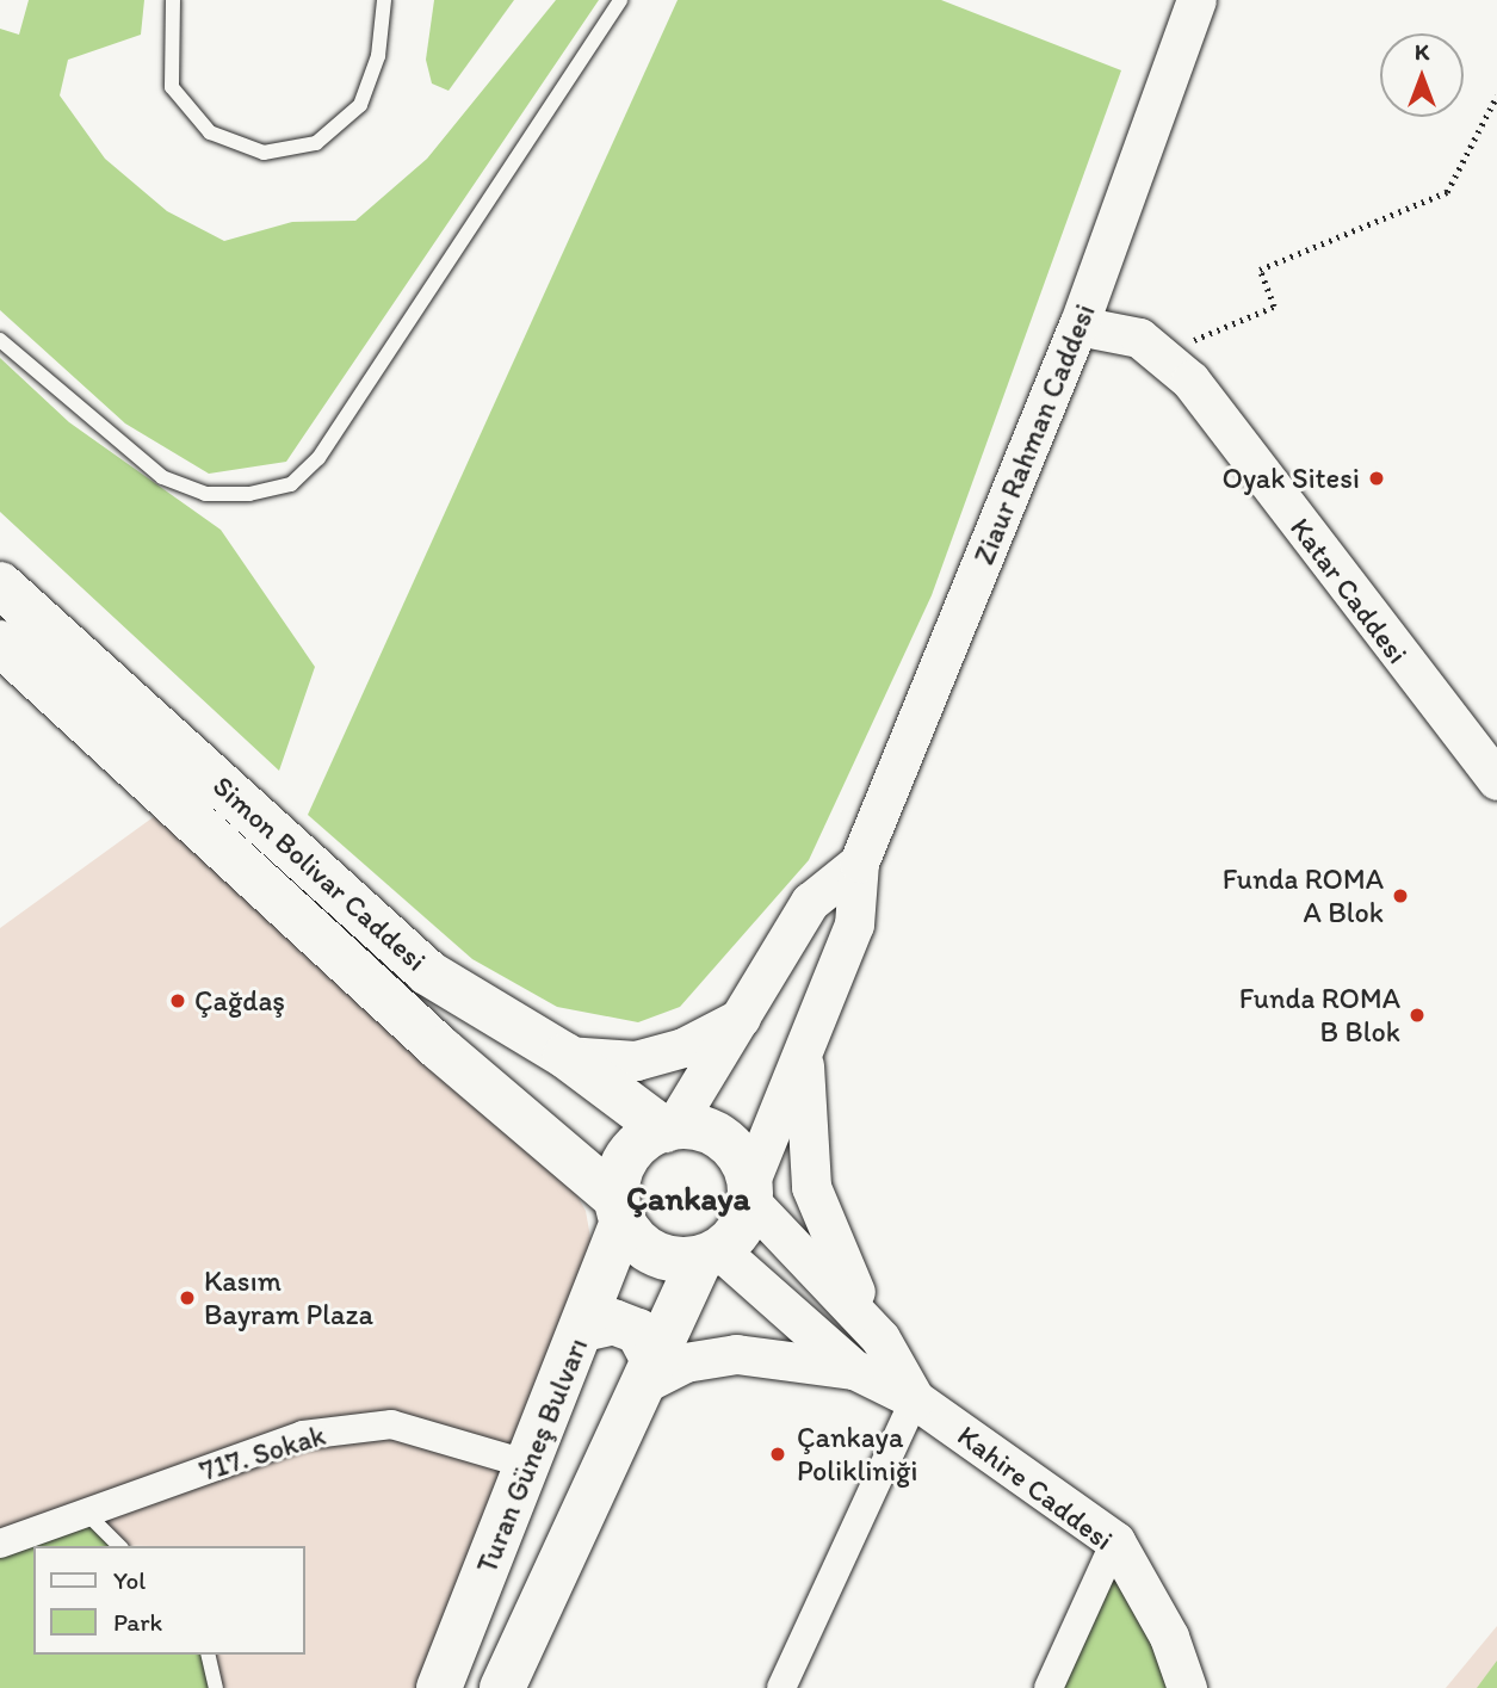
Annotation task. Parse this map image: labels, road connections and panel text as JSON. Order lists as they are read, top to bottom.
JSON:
{
  "streets": {
    "main road": [
      "Ziaur Rahman Caddesi",
      "Katar Caddesi",
      "Simon Bolivar Caddesi",
      "Turan Güneş Bulvarı",
      "Kahire Caddesi"
    ],
    "street": ["717. Sokak"]
  },
  "crossings": [
    ["Ziaur Rahman Caddesi", "Katar Caddesi"],
    ["Ziaur Rahman Caddesi", "Simon Bolivar Caddesi"],
    ["Ziaur Rahman Caddesi", "Turan Güneş Bulvarı"],
    ["Ziaur Rahman Caddesi", "Kahire Caddesi"],
    ["Simon Bolivar Caddesi", "Turan Güneş Bulvarı"],
    ["Simon Bolivar Caddesi", "Kahire Caddesi"],
    ["717. Sokak", "Turan Güneş Bulvarı"],
    ["Turan Güneş Bulvarı", "Kahire Caddesi"]
  ],
  "districts": ["Çankaya"],
  "places": [
    "Oyak Sitesi",
    "Funda ROMA A Blok",
    "Çağdaş",
    "Funda ROMA B Blok",
    "Kasım Bayram Plaza",
    "Çankaya Polikliniği"
  ],
  "legend": ["Yol", "Park"],
  "north": "top"
}
